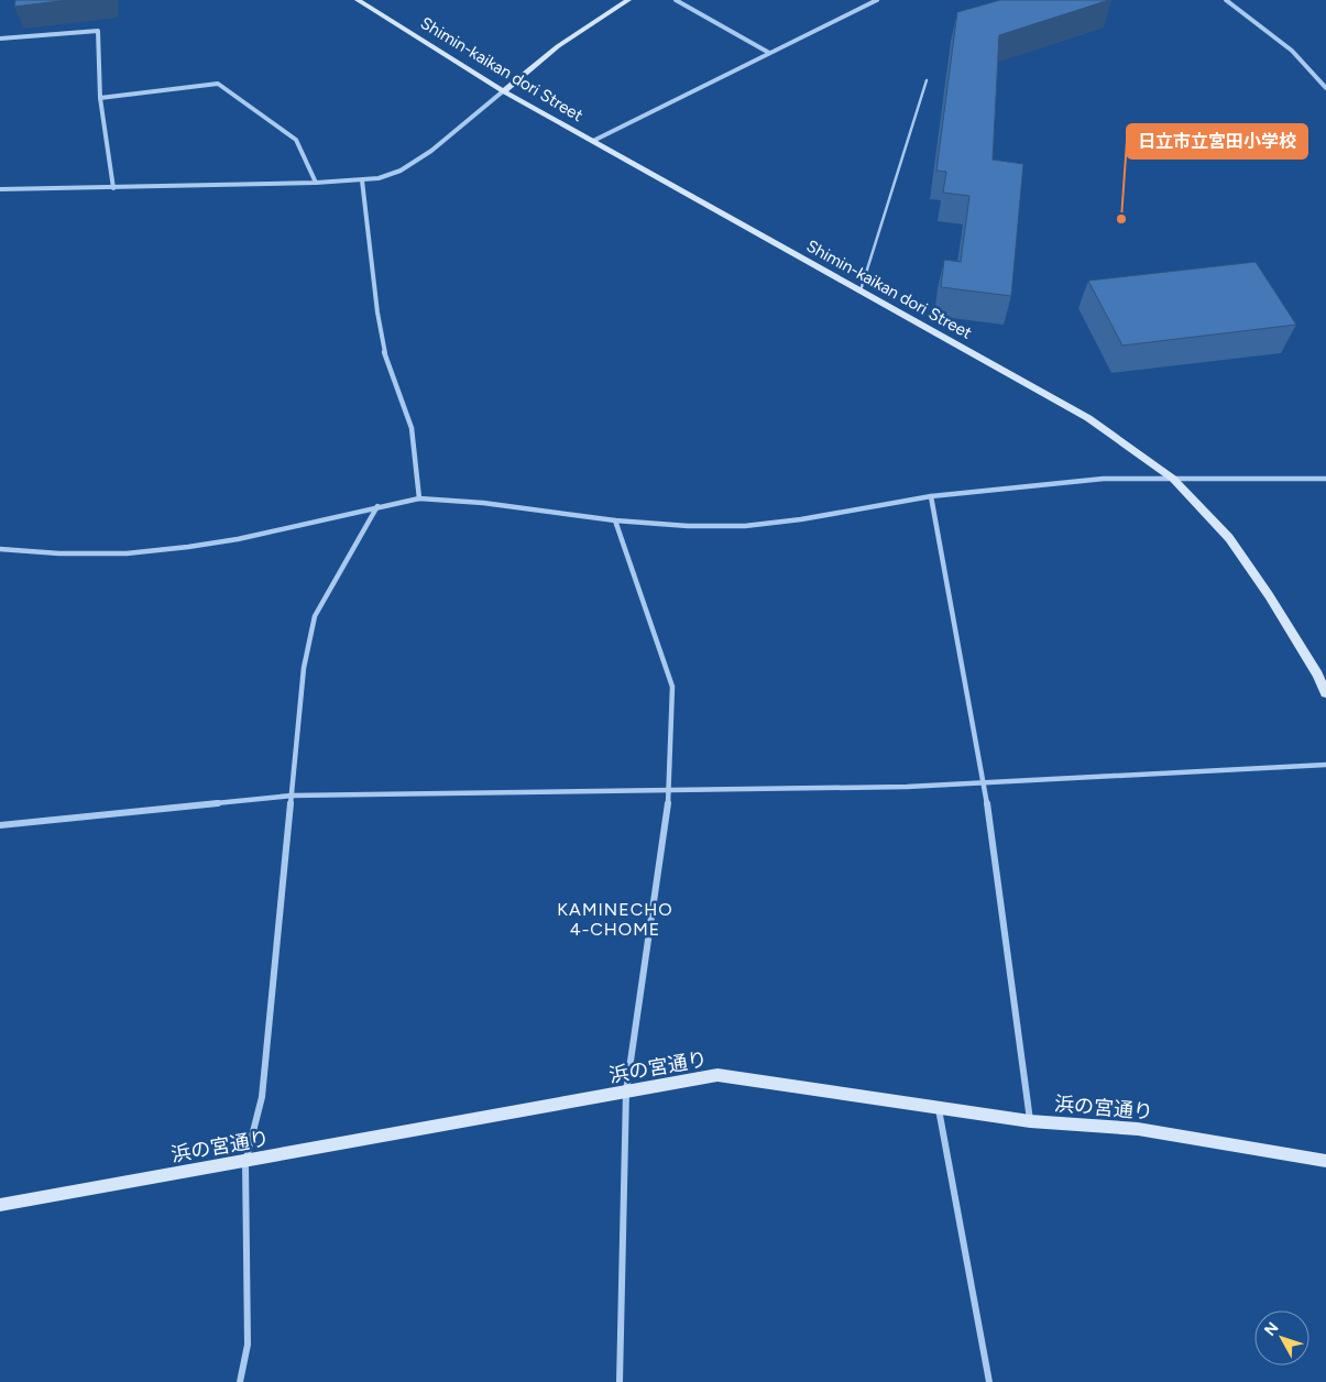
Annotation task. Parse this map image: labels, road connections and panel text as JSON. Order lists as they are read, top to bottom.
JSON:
{
  "streets": {
    "street": ["Shimin-kaikan dori Street", "浜の宮通り"]
  },
  "districts": ["KAMINECHO 4-CHOME"],
  "places": ["日立市立宮田小学校"],
  "north": "top left"
}
